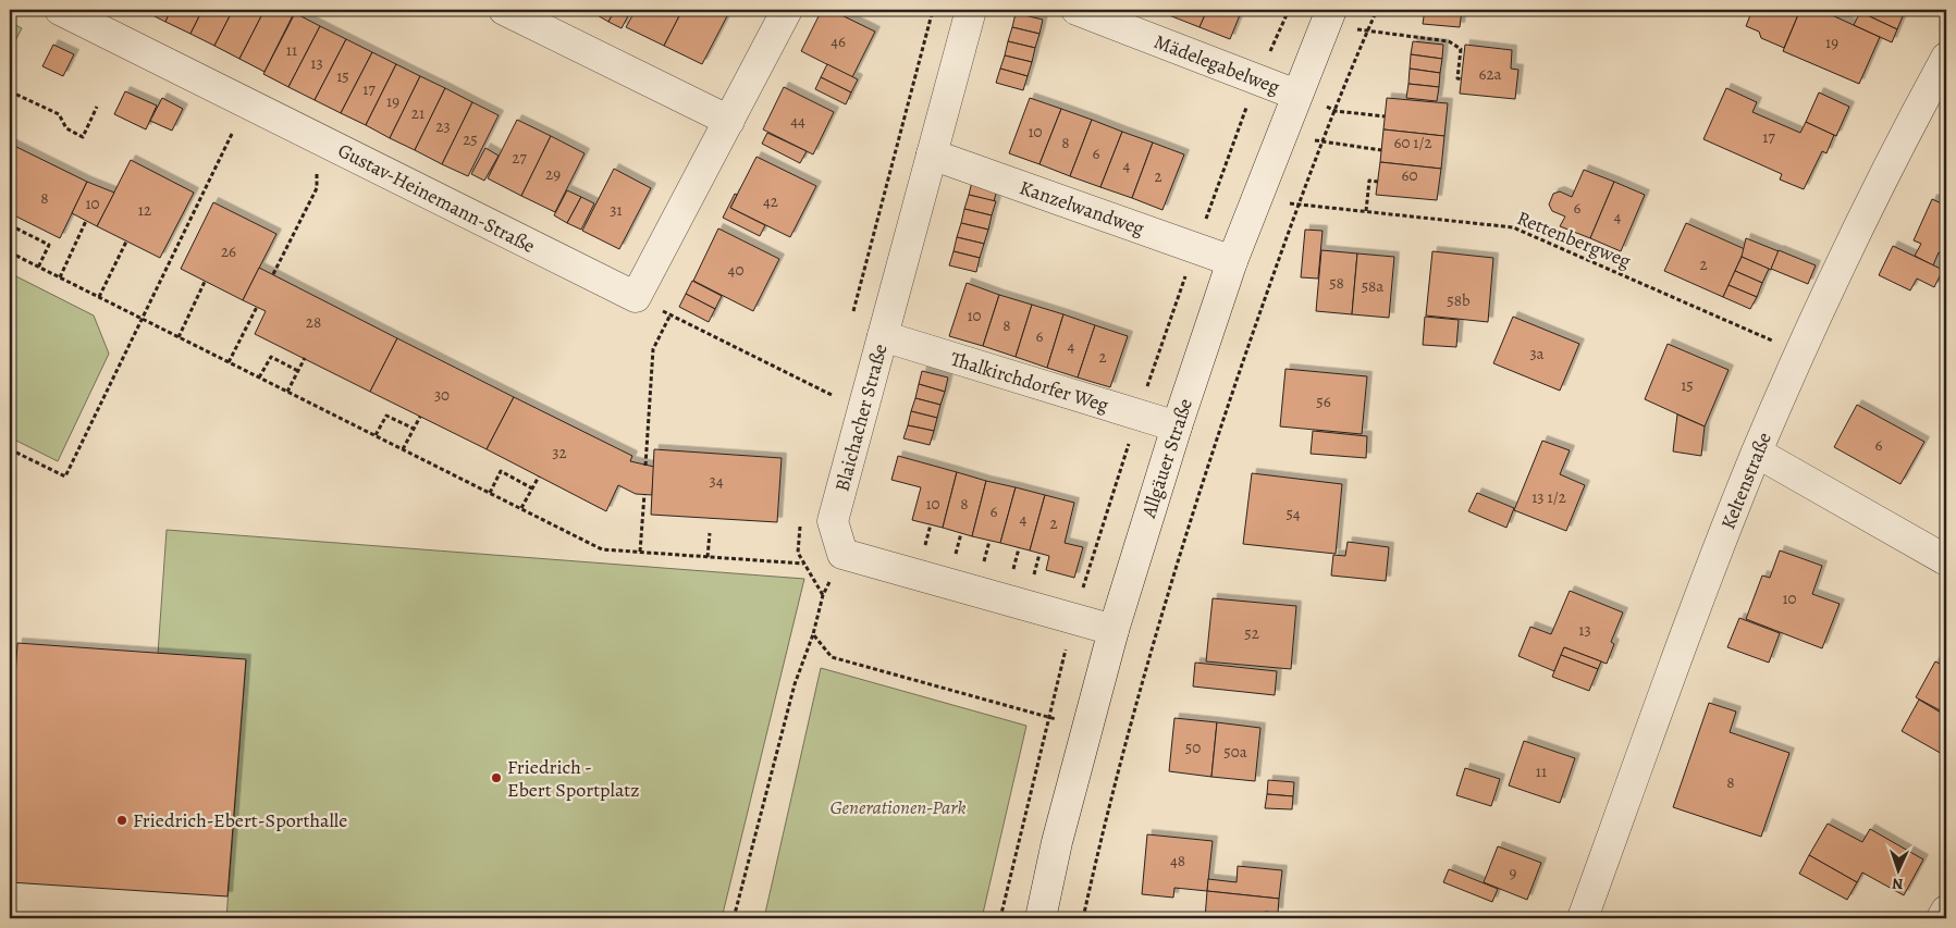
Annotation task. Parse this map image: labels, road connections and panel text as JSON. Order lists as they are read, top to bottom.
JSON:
{
  "streets": {
    "street": [
      "Mädelegabelweg",
      "Gustav-Heinemann-Straße",
      "Kanzelwandweg",
      "Thalkirchdorfer Weg",
      "Blaichacher Straße",
      "Allgäuer Straße",
      "Keltenstraße"
    ],
    "path": ["Rettenbergweg"]
  },
  "crossings": [
    ["Mädelegabelweg", "Allgäuer Straße"],
    ["Kanzelwandweg", "Blaichacher Straße"],
    ["Kanzelwandweg", "Allgäuer Straße"],
    ["Rettenbergweg", "Allgäuer Straße"],
    ["Rettenbergweg", "Keltenstraße"],
    ["Thalkirchdorfer Weg", "Blaichacher Straße"],
    ["Thalkirchdorfer Weg", "Allgäuer Straße"]
  ],
  "parks": ["Generationen-Park"],
  "places": ["Friedrich - Ebert Sportplatz", "Friedrich-Ebert-Sporthalle"],
  "house_numbers": [
    "46",
    "19",
    "11",
    "13",
    "62a",
    "15",
    "17",
    "19",
    "21",
    "44",
    "23",
    "10",
    "17",
    "25",
    "8",
    "60 1/2",
    "6",
    "27",
    "4",
    "29",
    "60",
    "2",
    "8",
    "42",
    "10",
    "6",
    "12",
    "31",
    "4",
    "26",
    "2",
    "40",
    "58",
    "58a",
    "58b",
    "10",
    "28",
    "8",
    "6",
    "4",
    "3a",
    "2",
    "15",
    "30",
    "56",
    "6",
    "32",
    "34",
    "13 1/2",
    "10",
    "8",
    "6",
    "54",
    "4",
    "2",
    "10",
    "13",
    "52",
    "50",
    "50a",
    "11",
    "8",
    "48",
    "9"
  ],
  "north": "bottom"
}
